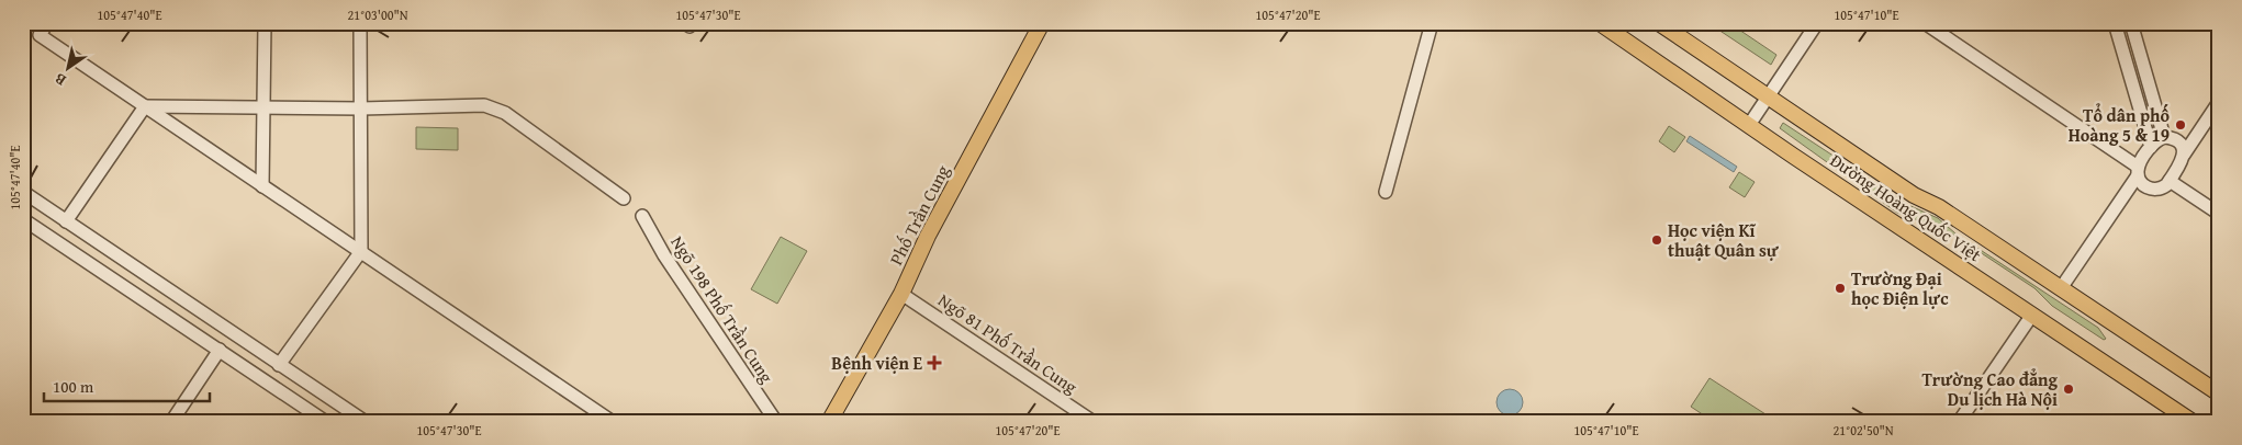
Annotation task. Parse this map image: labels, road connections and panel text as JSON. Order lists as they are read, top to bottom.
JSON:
{
  "streets": {
    "main road": ["Đường Hoàng Quốc Việt", "Phố Trần Cung"],
    "street": ["Ngõ 198 Phố Trần Cung", "Ngõ 81 Phố Trần Cung"]
  },
  "crossings": [
    ["Phố Trần Cung", "Ngõ 81 Phố Trần Cung"]
  ],
  "places": {
    "other": [
      "Tổ dân phố Hoàng 5 & 19",
      "Học viện Kĩ thuật Quân sự",
      "Trường Đại học Điện lực",
      "Trường Cao đẳng Du lịch Hà Nội"
    ],
    "health": ["Bệnh viện E"]
  },
  "scale_bar": "100 m",
  "north": "bottom left",
  "coordinates": [
    "105°47'40\"E",
    "21°03'00\"N",
    "105°47'30\"E",
    "105°47'20\"E",
    "105°47'10\"E",
    "21°02'50\"N"
  ]
}
